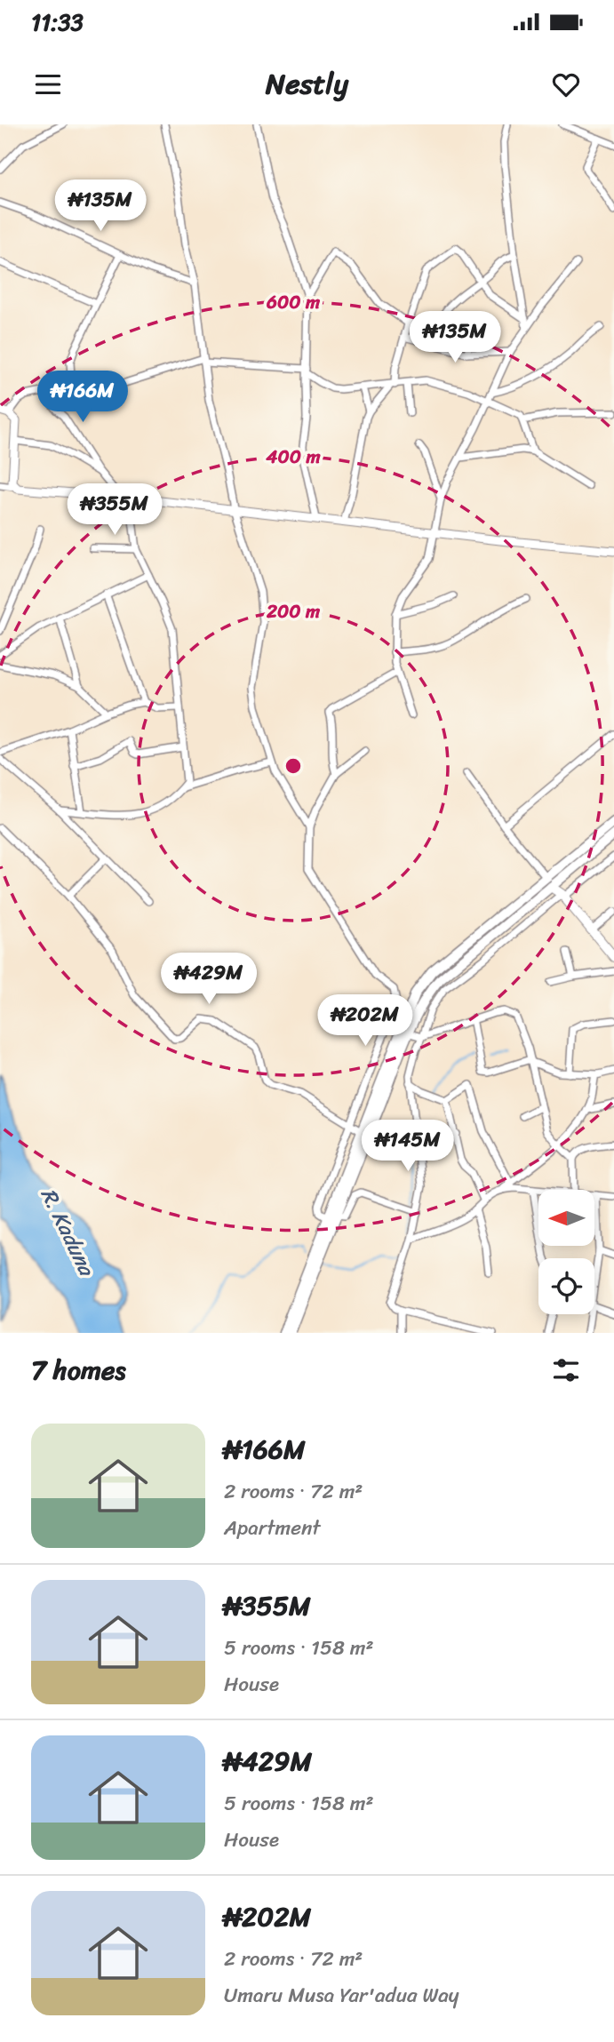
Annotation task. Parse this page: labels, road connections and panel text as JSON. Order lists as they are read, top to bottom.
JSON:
{
  "water": ["R. Kaduna"],
  "north": "left",
  "page": {
    "status": "11:33",
    "header": "Nestly",
    "price": [
      "₦135M",
      "₦135M",
      "₦166M",
      "₦355M",
      "₦429M",
      "₦202M",
      "₦145M"
    ],
    "heading": "7 homes",
    "list": [
      {
        "name": "₦166M",
        "note": "2 rooms · 72 m² · Apartment"
      },
      {
        "name": "₦355M",
        "note": "5 rooms · 158 m² · House"
      },
      {
        "name": "₦429M",
        "note": "5 rooms · 158 m² · House"
      },
      {
        "name": "₦202M",
        "note": "2 rooms · 72 m² · Umaru Musa Yar'adua Way"
      }
    ]
  },
  "rings": ["600 m", "400 m", "200 m"]
}
